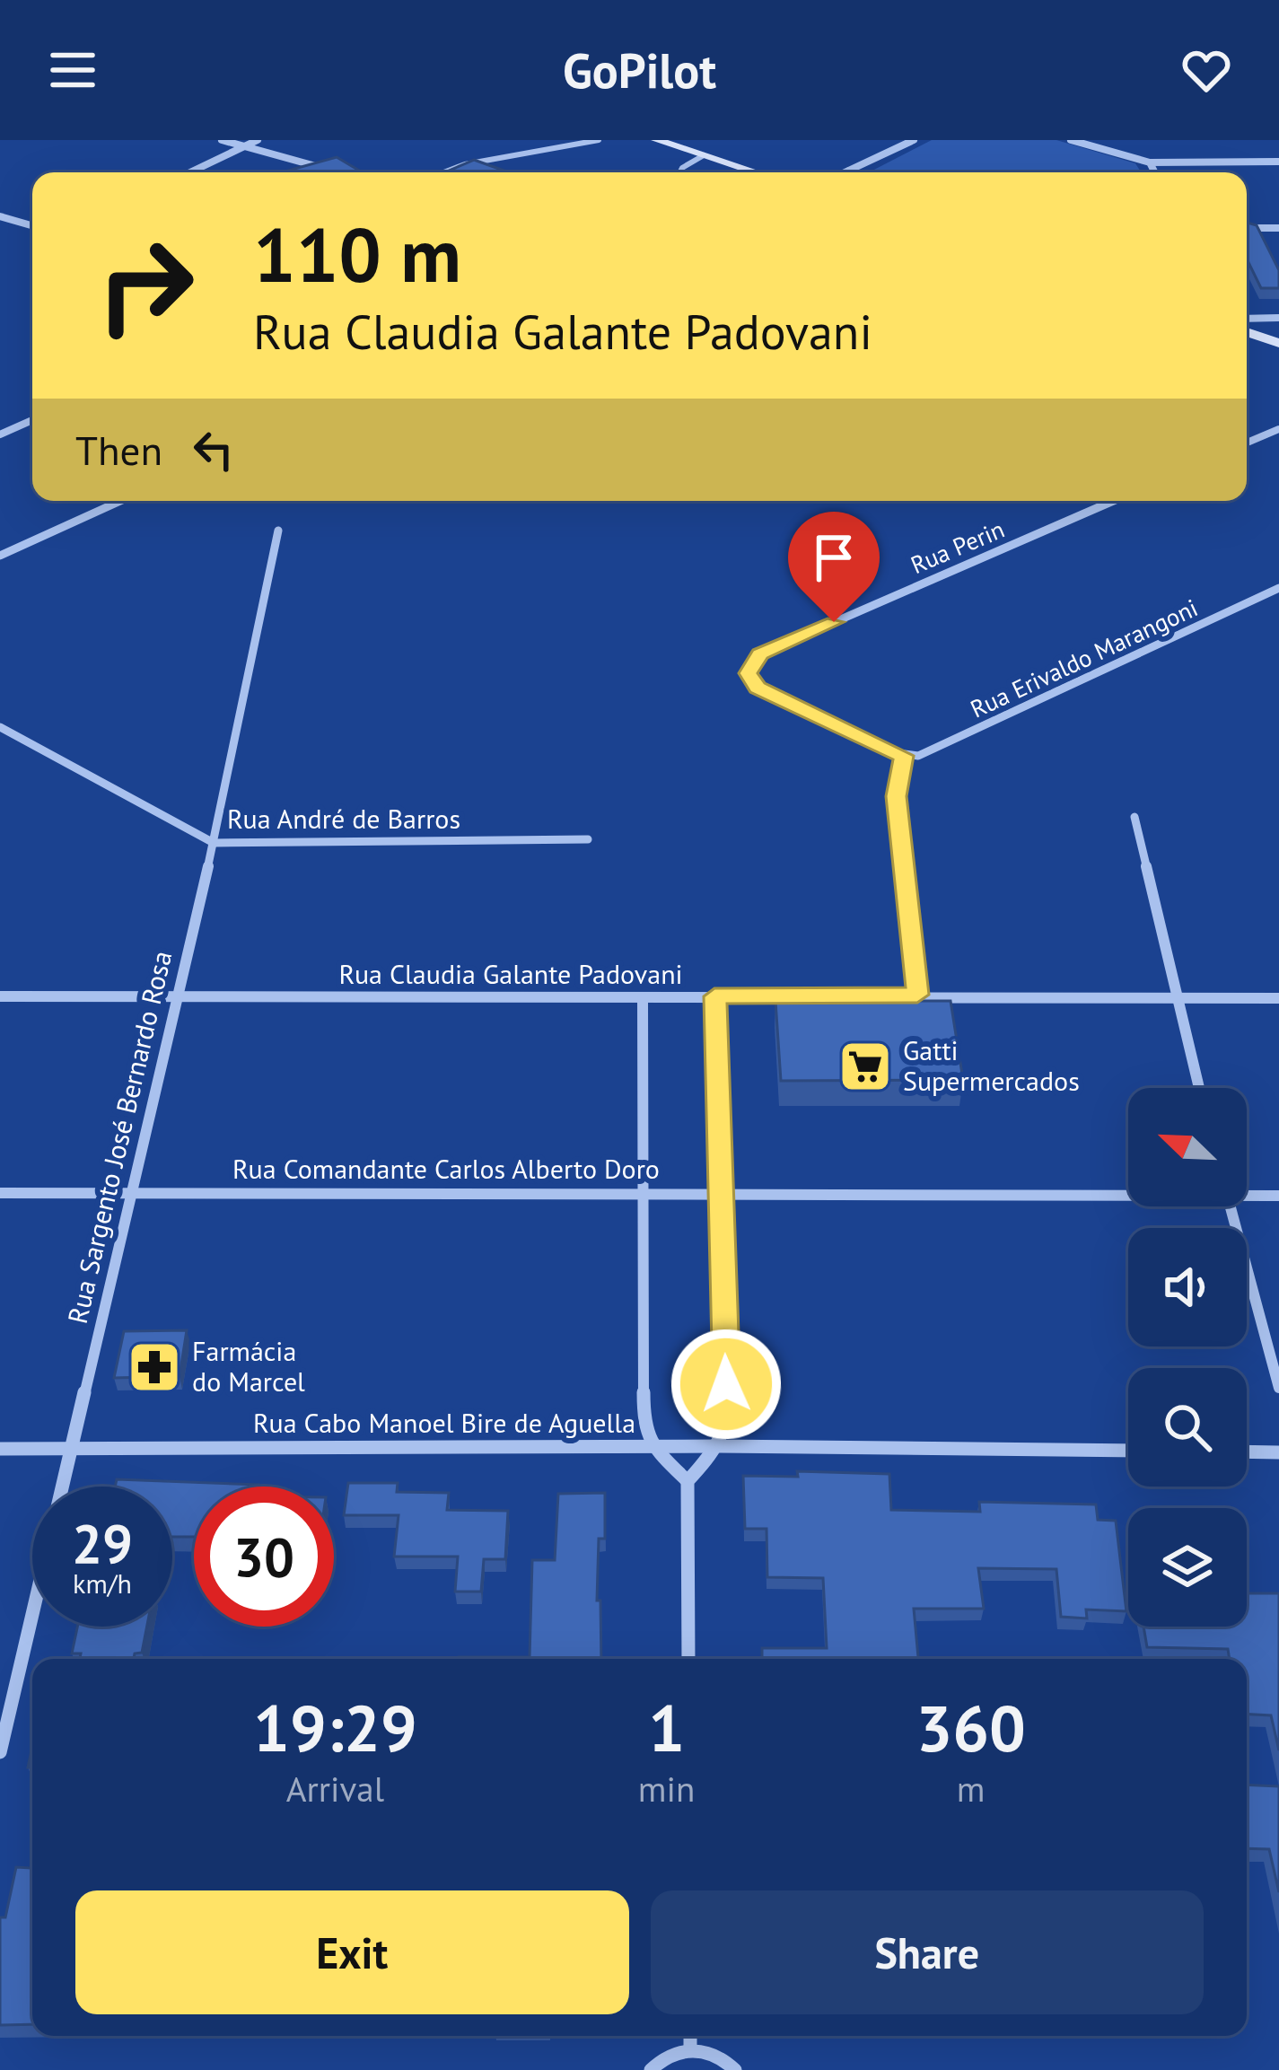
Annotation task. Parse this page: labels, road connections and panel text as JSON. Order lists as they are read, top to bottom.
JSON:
{
  "streets": {
    "street": [
      "Rua Perin",
      "Rua Erivaldo Marangoni",
      "Rua André de Barros",
      "Rua Claudia Galante Padovani",
      "Rua Sargento José Bernardo Rosa",
      "Rua Comandante Carlos Alberto Doro",
      "Rua Cabo Manoel Bire de Aguella"
    ]
  },
  "crossings": [
    ["Rua Perin", "Rua Erivaldo Marangoni"],
    ["Rua André de Barros", "Rua Sargento José Bernardo Rosa"],
    ["Rua Claudia Galante Padovani", "Rua Sargento José Bernardo Rosa"],
    ["Rua Sargento José Bernardo Rosa", "Rua Comandante Carlos Alberto Doro"],
    ["Rua Sargento José Bernardo Rosa", "Rua Cabo Manoel Bire de Aguella"]
  ],
  "places": {
    "supermarket": ["Gatti Supermercados"],
    "pharmacy": ["Farmácia do Marcel"]
  },
  "north": "top left",
  "page": {
    "header": "GoPilot",
    "turn": ["110 m", "Rua Claudia Galante Padovani"],
    "then": "Then",
    "speed": "29 km/h",
    "limit": "30",
    "eta": [
      "19:29",
      "Arrival",
      "1",
      "min",
      "360",
      "m"
    ],
    "buttons": ["Exit", "Share"]
  }
}
